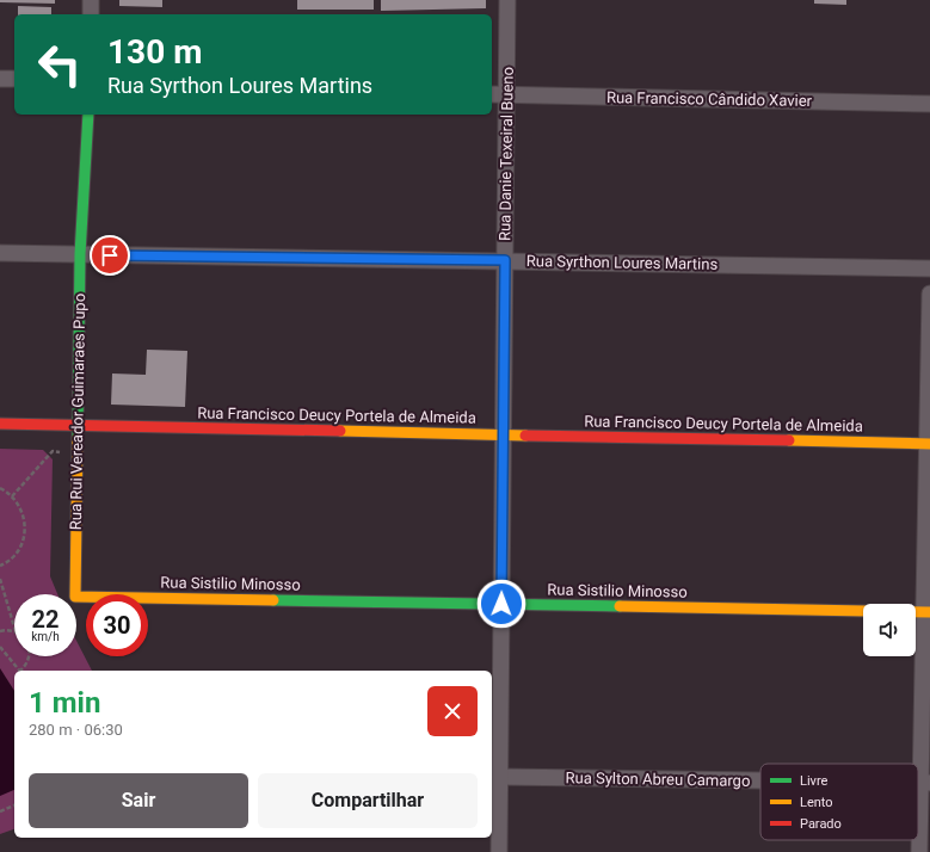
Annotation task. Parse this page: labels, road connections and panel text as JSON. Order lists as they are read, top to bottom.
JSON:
{
  "streets": {
    "street": [
      "Rua Francisco Cândido Xavier",
      "Rua Danie Texeiral Bueno",
      "Rua Syrthon Loures Martins",
      "Rua Rui Vereador Guimaraes Pupo",
      "Rua Francisco Deucy Portela de Almeida",
      "Rua Sistilio Minosso",
      "Rua Sylton Abreu Camargo"
    ]
  },
  "crossings": [
    ["Rua Francisco Cândido Xavier", "Rua Danie Texeiral Bueno"],
    ["Rua Danie Texeiral Bueno", "Rua Syrthon Loures Martins"],
    ["Rua Danie Texeiral Bueno", "Rua Francisco Deucy Portela de Almeida"],
    ["Rua Danie Texeiral Bueno", "Rua Sistilio Minosso"],
    ["Rua Danie Texeiral Bueno", "Rua Sylton Abreu Camargo"],
    ["Rua Syrthon Loures Martins", "Rua Rui Vereador Guimaraes Pupo"],
    ["Rua Rui Vereador Guimaraes Pupo", "Rua Francisco Deucy Portela de Almeida"]
  ],
  "legend": ["Livre", "Lento", "Parado"],
  "page": {
    "turn": ["130 m", "Rua Syrthon Loures Martins"],
    "speed": "22 km/h",
    "limit": "30",
    "heading": ["1 min", "280 m · 06:30"],
    "buttons": ["Sair", "Compartilhar"]
  }
}
